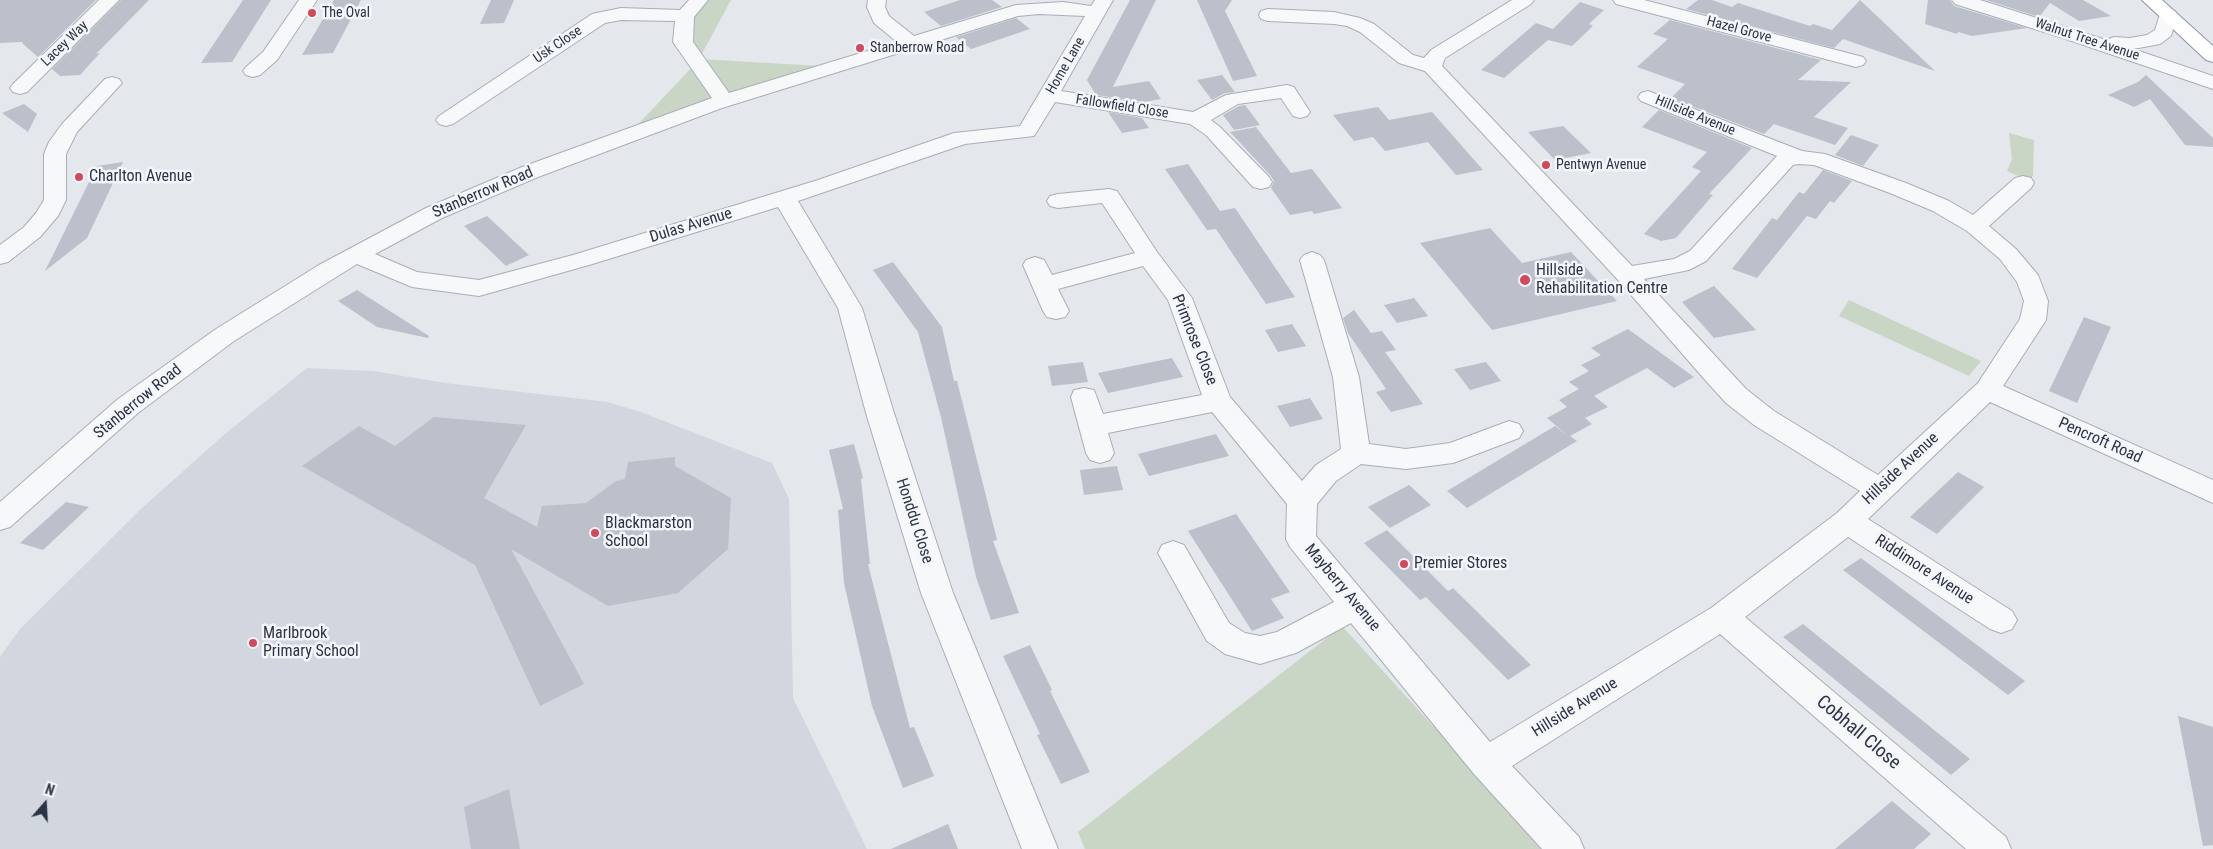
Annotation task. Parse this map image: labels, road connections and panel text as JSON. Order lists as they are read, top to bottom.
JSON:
{
  "streets": {
    "street": [
      "Hazel Grove",
      "Walnut Tree Avenue",
      "Lacey Way",
      "Usk Close",
      "Home Lane",
      "Fallowfield Close",
      "Hillside Avenue",
      "Stanberrow Road",
      "Dulas Avenue",
      "Primrose Close",
      "Pencroft Road",
      "Honddu Close",
      "Riddimore Avenue",
      "Mayberry Avenue",
      "Cobhall Close"
    ]
  },
  "crossings": [
    ["Home Lane", "Fallowfield Close"],
    ["Home Lane", "Stanberrow Road"],
    ["Home Lane", "Dulas Avenue"],
    ["Hillside Avenue", "Pencroft Road"],
    ["Hillside Avenue", "Riddimore Avenue"],
    ["Hillside Avenue", "Mayberry Avenue"],
    ["Hillside Avenue", "Cobhall Close"],
    ["Stanberrow Road", "Dulas Avenue"],
    ["Dulas Avenue", "Honddu Close"],
    ["Primrose Close", "Mayberry Avenue"]
  ],
  "places": [
    "The Oval",
    "Stanberrow Road",
    "Pentwyn Avenue",
    "Charlton Avenue",
    "Hillside Rehabilitation Centre",
    "Blackmarston School",
    "Premier Stores",
    "Marlbrook Primary School"
  ],
  "north": "top"
}
